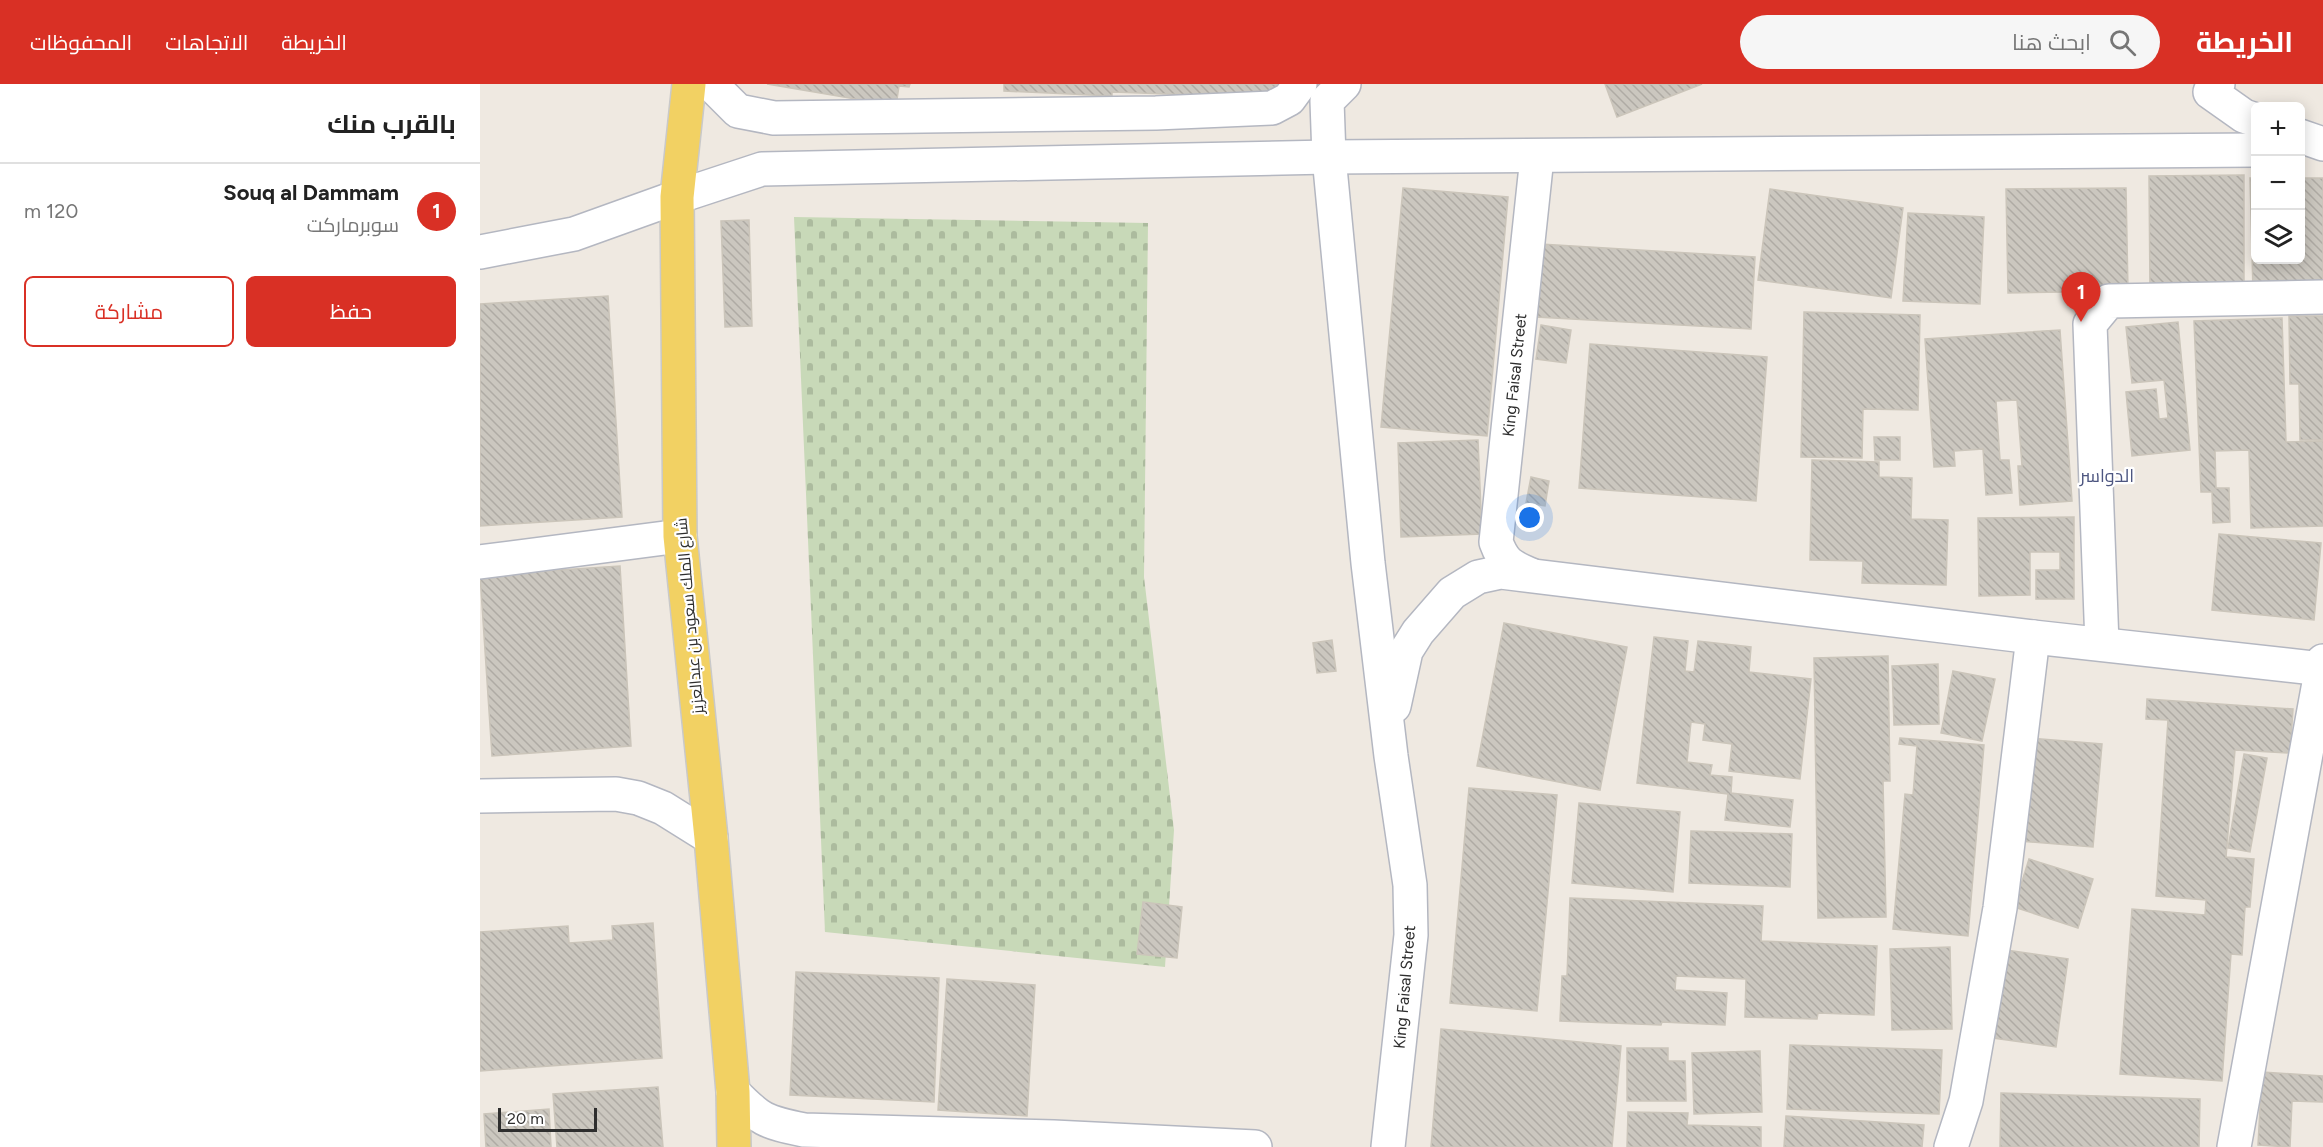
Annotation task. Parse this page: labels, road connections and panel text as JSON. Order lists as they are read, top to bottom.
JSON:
{
  "streets": {
    "main road": ["شارع الملك سعود بن عبدالعزيز"],
    "street": ["King Faisal Street"]
  },
  "districts": ["الدواسر"],
  "scale_bar": "20 m",
  "page": {
    "header": "الخريطة",
    "search": "ابحث هنا",
    "nav": ["الخريطة", "الاتجاهات", "المحفوظات"],
    "heading": "بالقرب منك",
    "map_buttons": ["+", "−"],
    "list": [
      {
        "mark": "1",
        "name": "Souq al Dammam",
        "note": "سوبرماركت",
        "value": "120 m"
      }
    ],
    "buttons": ["حفظ", "مشاركة"],
    "pins": "1",
    "scale": "20 m"
  }
}
